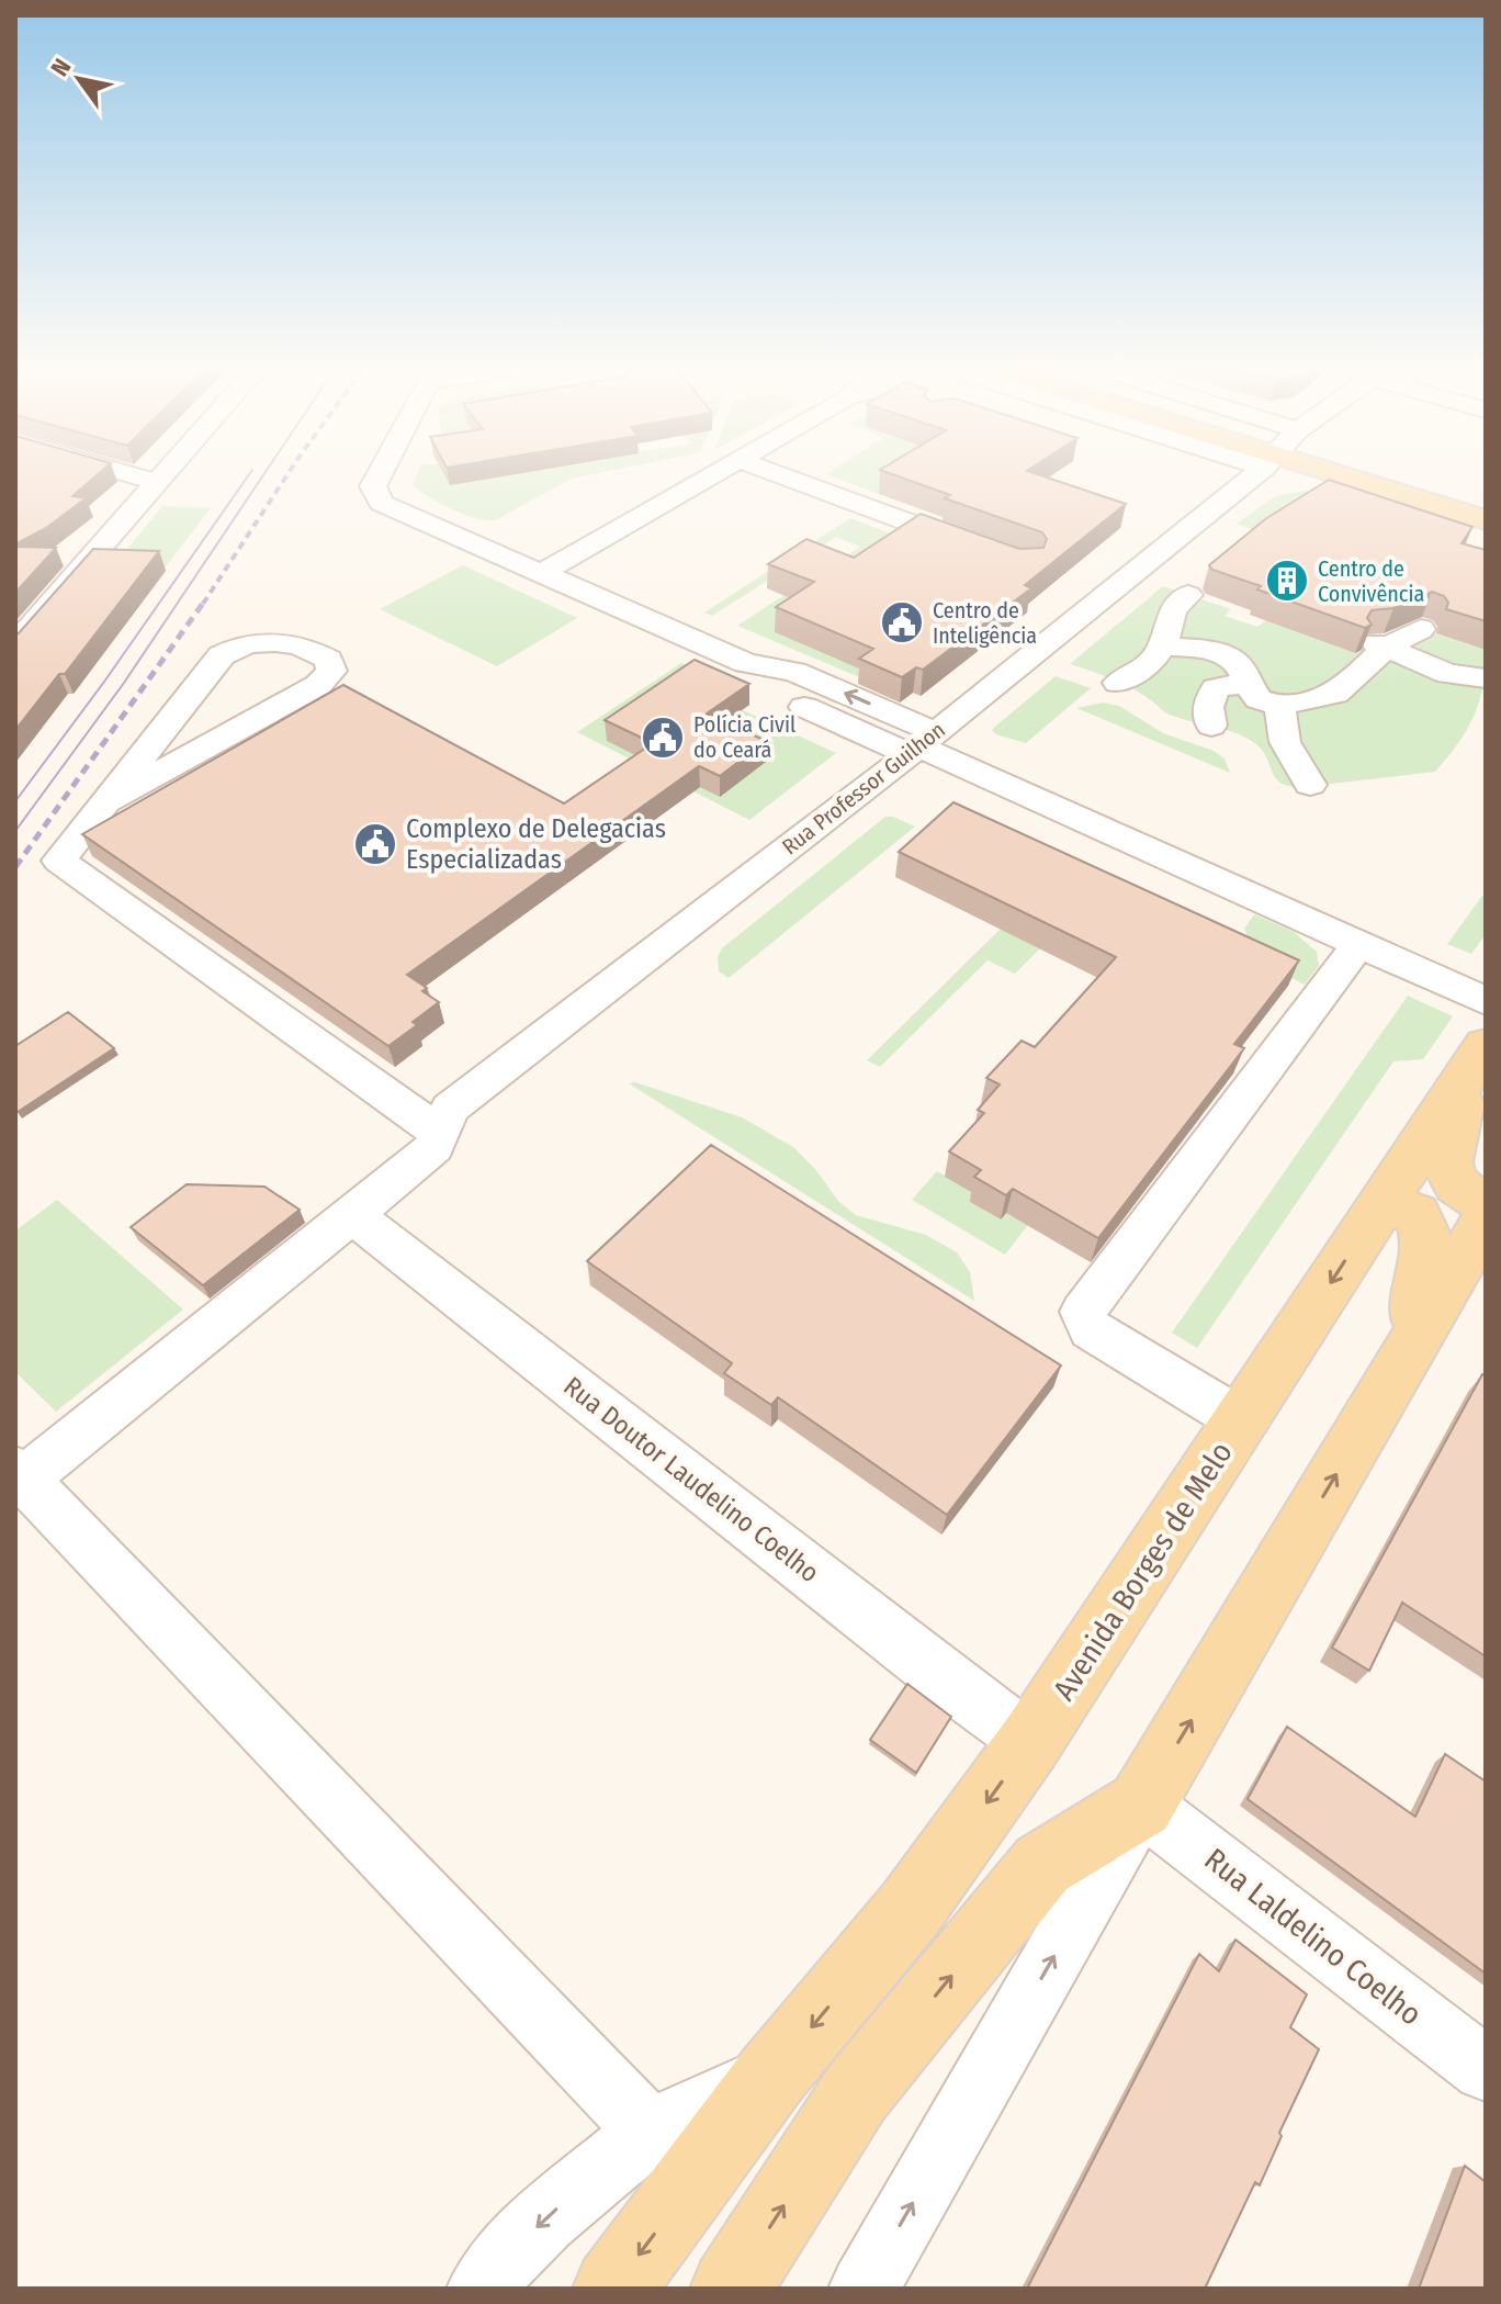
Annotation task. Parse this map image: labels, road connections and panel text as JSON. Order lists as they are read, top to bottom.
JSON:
{
  "streets": {
    "main road": ["Avenida Borges de Melo"],
    "street": ["Rua Professor Guilhon", "Rua Doutor Laudelino Coelho", "Rua Laldelino Coelho"]
  },
  "crossings": [
    ["Rua Professor Guilhon", "Rua Doutor Laudelino Coelho"],
    ["Rua Doutor Laudelino Coelho", "Avenida Borges de Melo"]
  ],
  "places": {
    "building": ["Centro de Convivência"],
    "public building": ["Centro de Inteligência", "Polícia Civil do Ceará", "Complexo de Delegacias Especializadas"]
  },
  "north": "top left"
}
